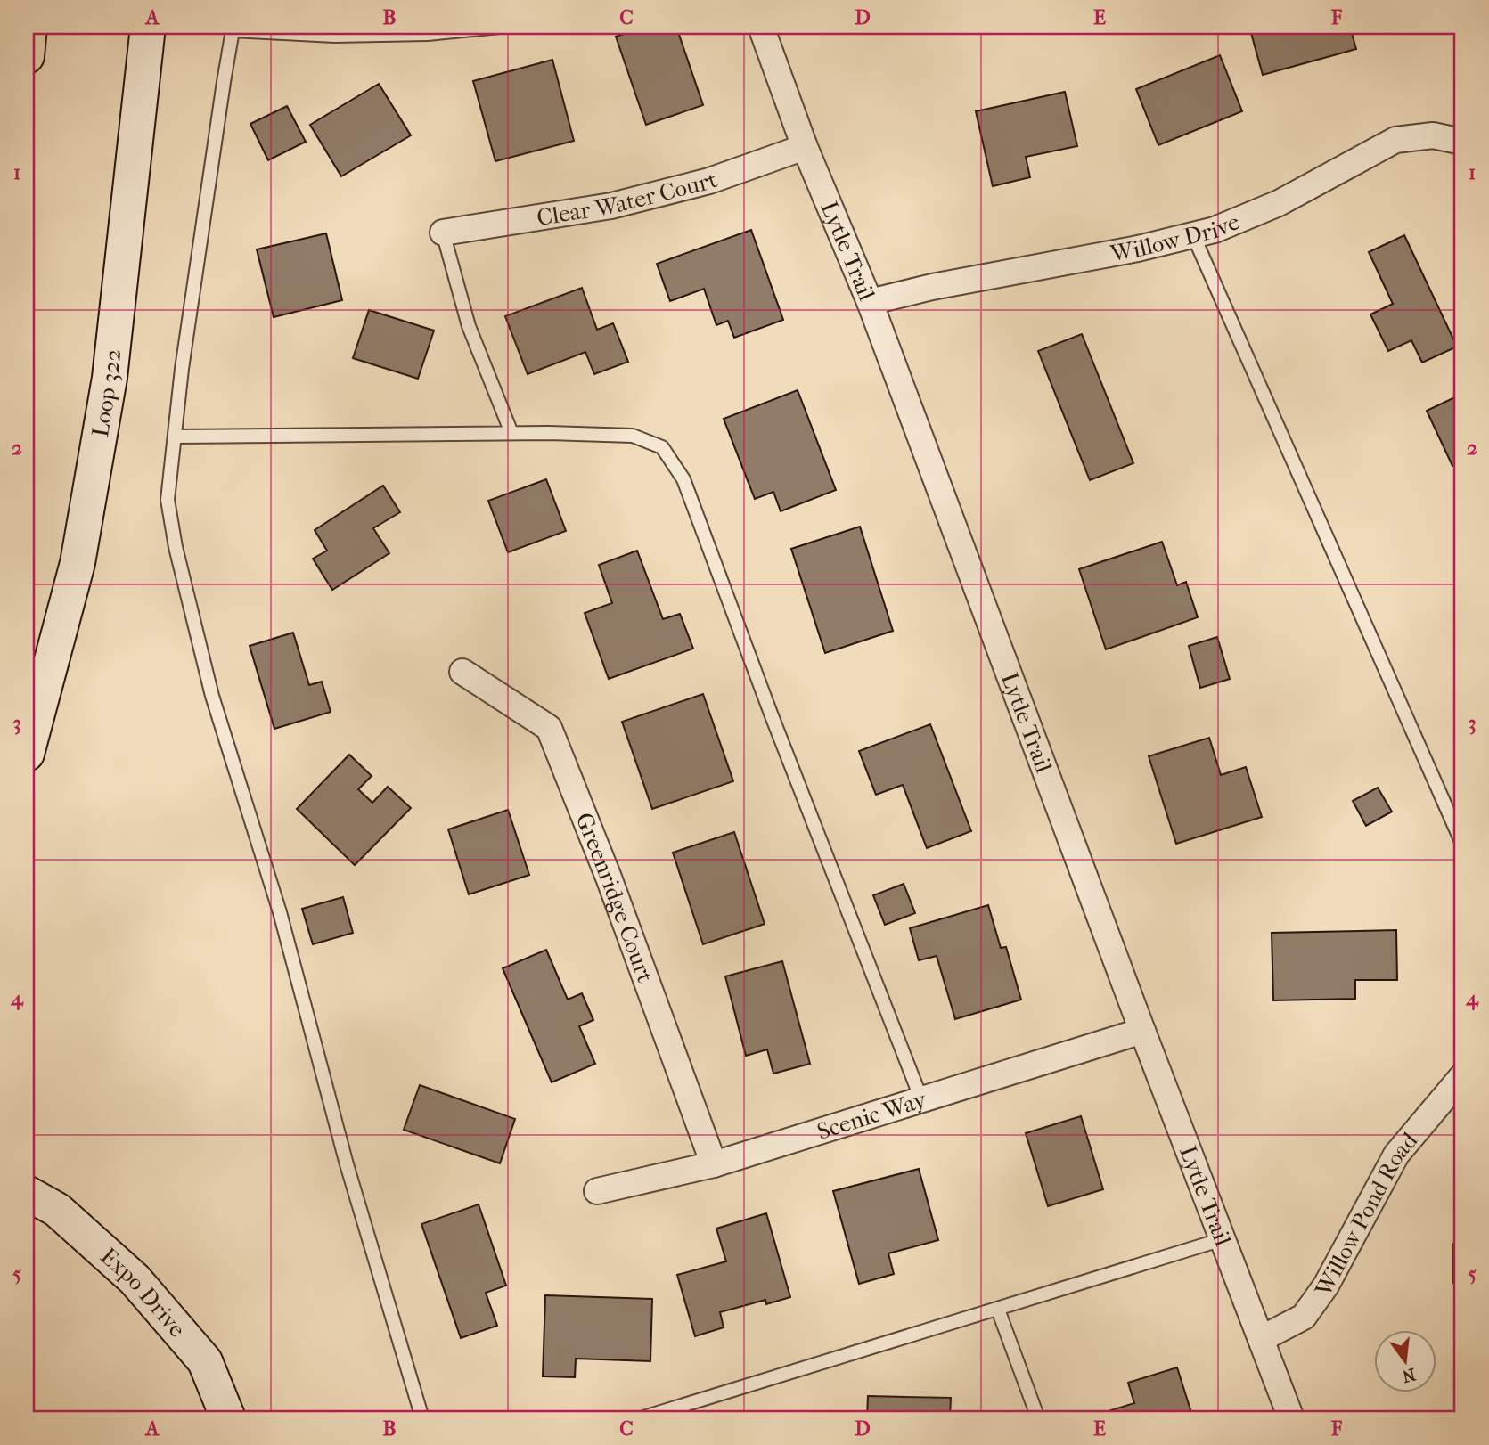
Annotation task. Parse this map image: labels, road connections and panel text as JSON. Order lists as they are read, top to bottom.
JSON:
{
  "streets": {
    "main road": ["Loop 322", "Expo Drive"],
    "street": [
      "Clear Water Court",
      "Willow Drive",
      "Lytle Trail",
      "Greenridge Court",
      "Scenic Way",
      "Willow Pond Road"
    ]
  },
  "crossings": [
    ["Clear Water Court", "Lytle Trail"],
    ["Willow Drive", "Lytle Trail"],
    ["Lytle Trail", "Scenic Way"],
    ["Lytle Trail", "Willow Pond Road"],
    ["Greenridge Court", "Scenic Way"]
  ],
  "north": "bottom",
  "grid": {
    "columns": [
      "A",
      "B",
      "C",
      "D",
      "E",
      "F"
    ],
    "rows": [
      "1",
      "2",
      "3",
      "4",
      "5"
    ]
  }
}
